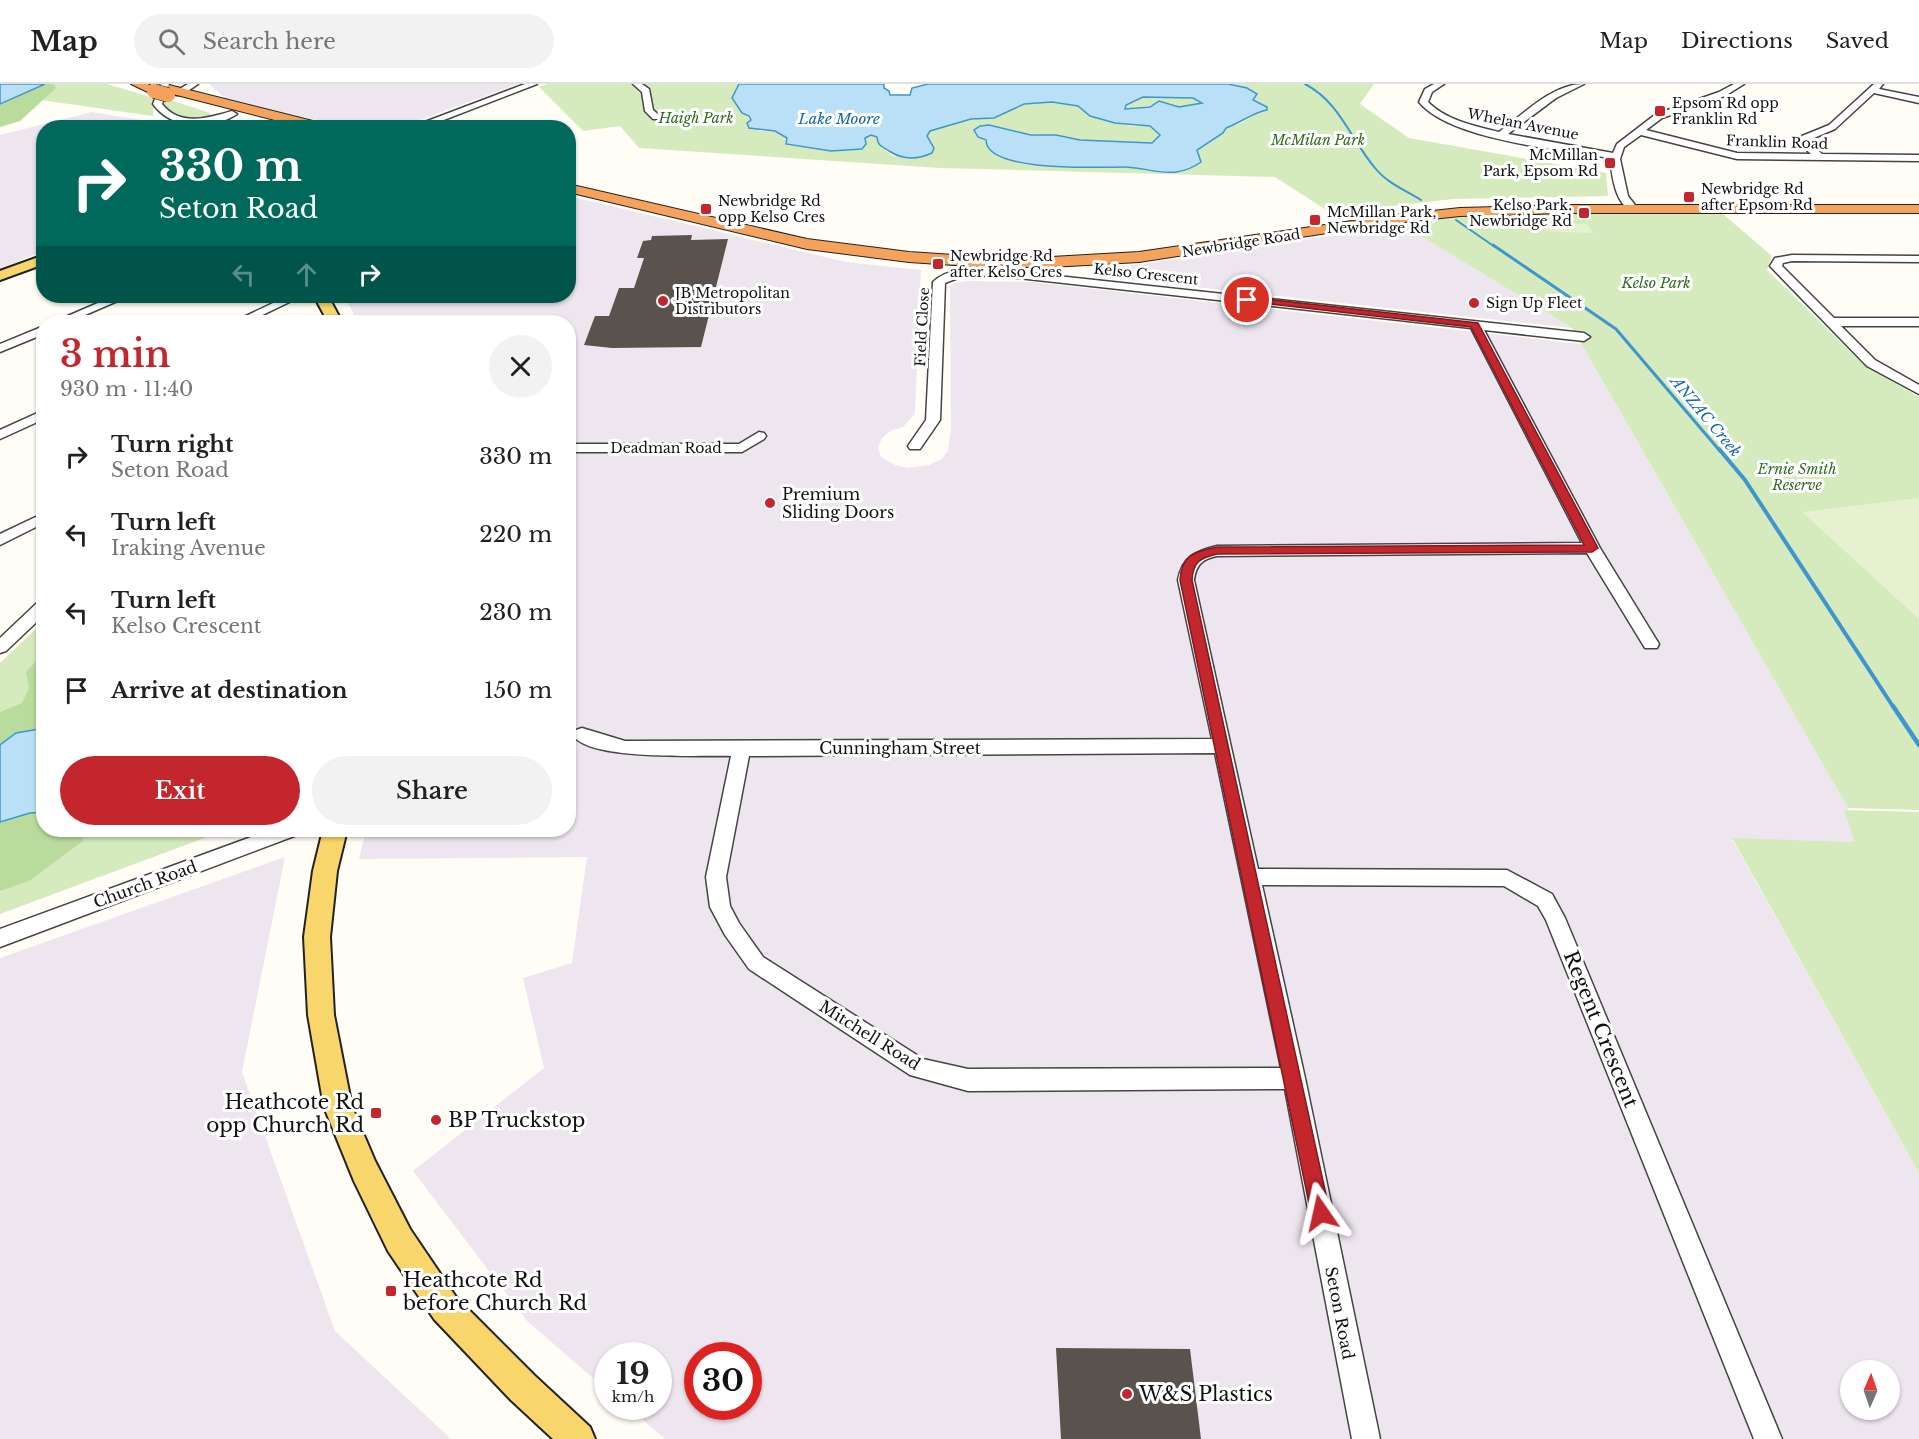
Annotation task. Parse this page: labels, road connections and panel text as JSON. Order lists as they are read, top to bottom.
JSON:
{
  "streets": {
    "highway": ["Newbridge Road"],
    "street": [
      "Whelan Avenue",
      "Franklin Road",
      "Kelso Crescent",
      "Field Close",
      "Deadman Road",
      "Cunningham Street",
      "Church Road",
      "Regent Crescent",
      "Mitchell Road",
      "Seton Road"
    ]
  },
  "crossings": [
    ["Kelso Crescent", "Field Close"],
    ["Cunningham Street", "Mitchell Road"],
    ["Cunningham Street", "Seton Road"],
    ["Regent Crescent", "Seton Road"],
    ["Mitchell Road", "Seton Road"]
  ],
  "water": ["Lake Moore", "ANZAC Creek"],
  "parks": [
    "Haigh Park",
    "McMilan Park",
    "Kelso Park",
    "Ernie Smith Reserve"
  ],
  "places": {
    "transit": [
      "Epsom Rd opp Franklin Rd",
      "McMillan Park, Epsom Rd",
      "Newbridge Rd after Epsom Rd",
      "Newbridge Rd opp Kelso Cres",
      "Kelso Park, Newbridge Rd",
      "McMillan Park, Newbridge Rd",
      "Newbridge Rd after Kelso Cres",
      "Heathcote Rd opp Church Rd",
      "Heathcote Rd before Church Rd"
    ],
    "other": [
      "JB Metropolitan Distributors",
      "Sign Up Fleet",
      "Premium Sliding Doors",
      "BP Truckstop",
      "W&S Plastics"
    ]
  },
  "north": "top",
  "page": {
    "header": "Map",
    "search": "Search here",
    "nav": ["Map", "Directions", "Saved"],
    "turn": ["330 m", "Seton Road"],
    "heading": ["3 min", "930 m · 11:40"],
    "list": [
      {
        "name": "Turn right",
        "note": "Seton Road",
        "value": "330 m"
      },
      {
        "name": "Turn left",
        "note": "Iraking Avenue",
        "value": "220 m"
      },
      {
        "name": "Turn left",
        "note": "Kelso Crescent",
        "value": "230 m"
      },
      {
        "name": "Arrive at destination",
        "value": "150 m"
      }
    ],
    "buttons": ["Exit", "Share"],
    "speed": "19 km/h",
    "limit": "30"
  }
}
